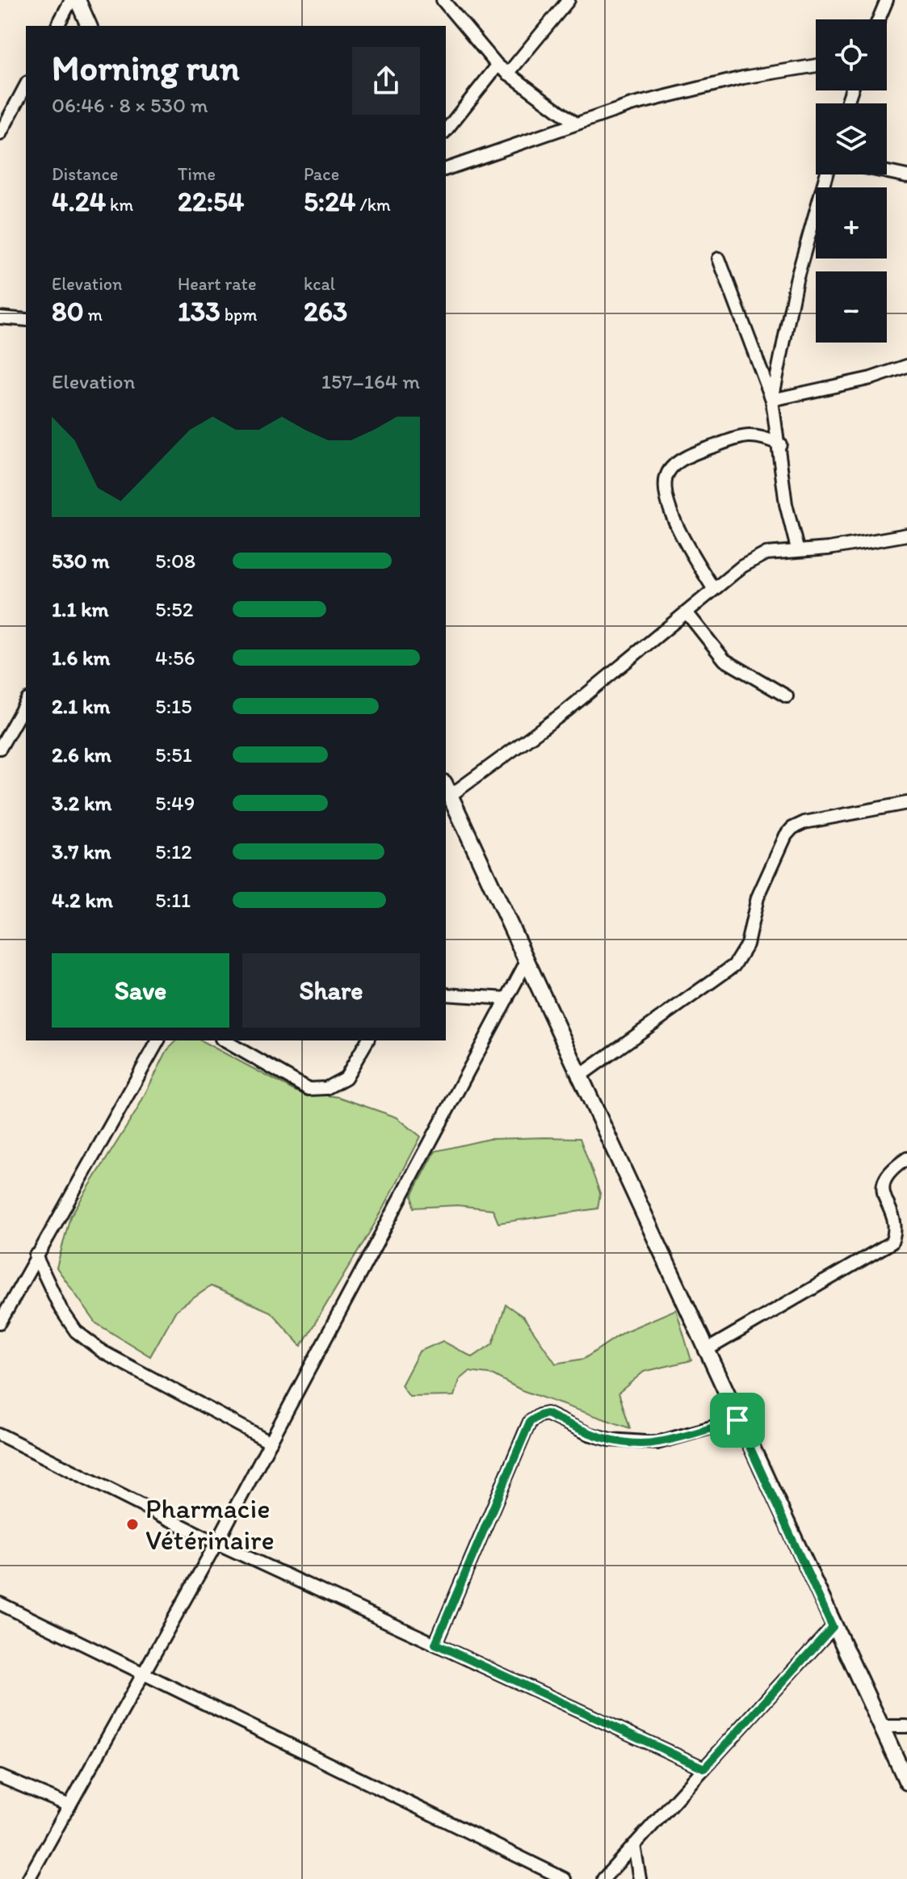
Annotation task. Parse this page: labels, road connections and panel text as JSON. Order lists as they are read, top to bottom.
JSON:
{
  "places": ["Pharmacie Vétérinaire"],
  "page": {
    "map_buttons": ["+", "−"],
    "heading": ["Morning run", "06:46 · 8 × 530 m"],
    "stats": [
      ["Distance", "4.24 km"],
      ["Time", "22:54"],
      ["Pace", "5:24 /km"],
      ["Elevation", "80 m"],
      ["Heart rate", "133 bpm"],
      ["kcal", "263"]
    ],
    "chart": ["Elevation", "157–164 m"],
    "list": [
      {
        "name": "530 m",
        "note": "5:08"
      },
      {
        "name": "1.1 km",
        "note": "5:52"
      },
      {
        "name": "1.6 km",
        "note": "4:56"
      },
      {
        "name": "2.1 km",
        "note": "5:15"
      },
      {
        "name": "2.6 km",
        "note": "5:51"
      },
      {
        "name": "3.2 km",
        "note": "5:49"
      },
      {
        "name": "3.7 km",
        "note": "5:12"
      },
      {
        "name": "4.2 km",
        "note": "5:11"
      }
    ],
    "buttons": ["Save", "Share"]
  }
}
